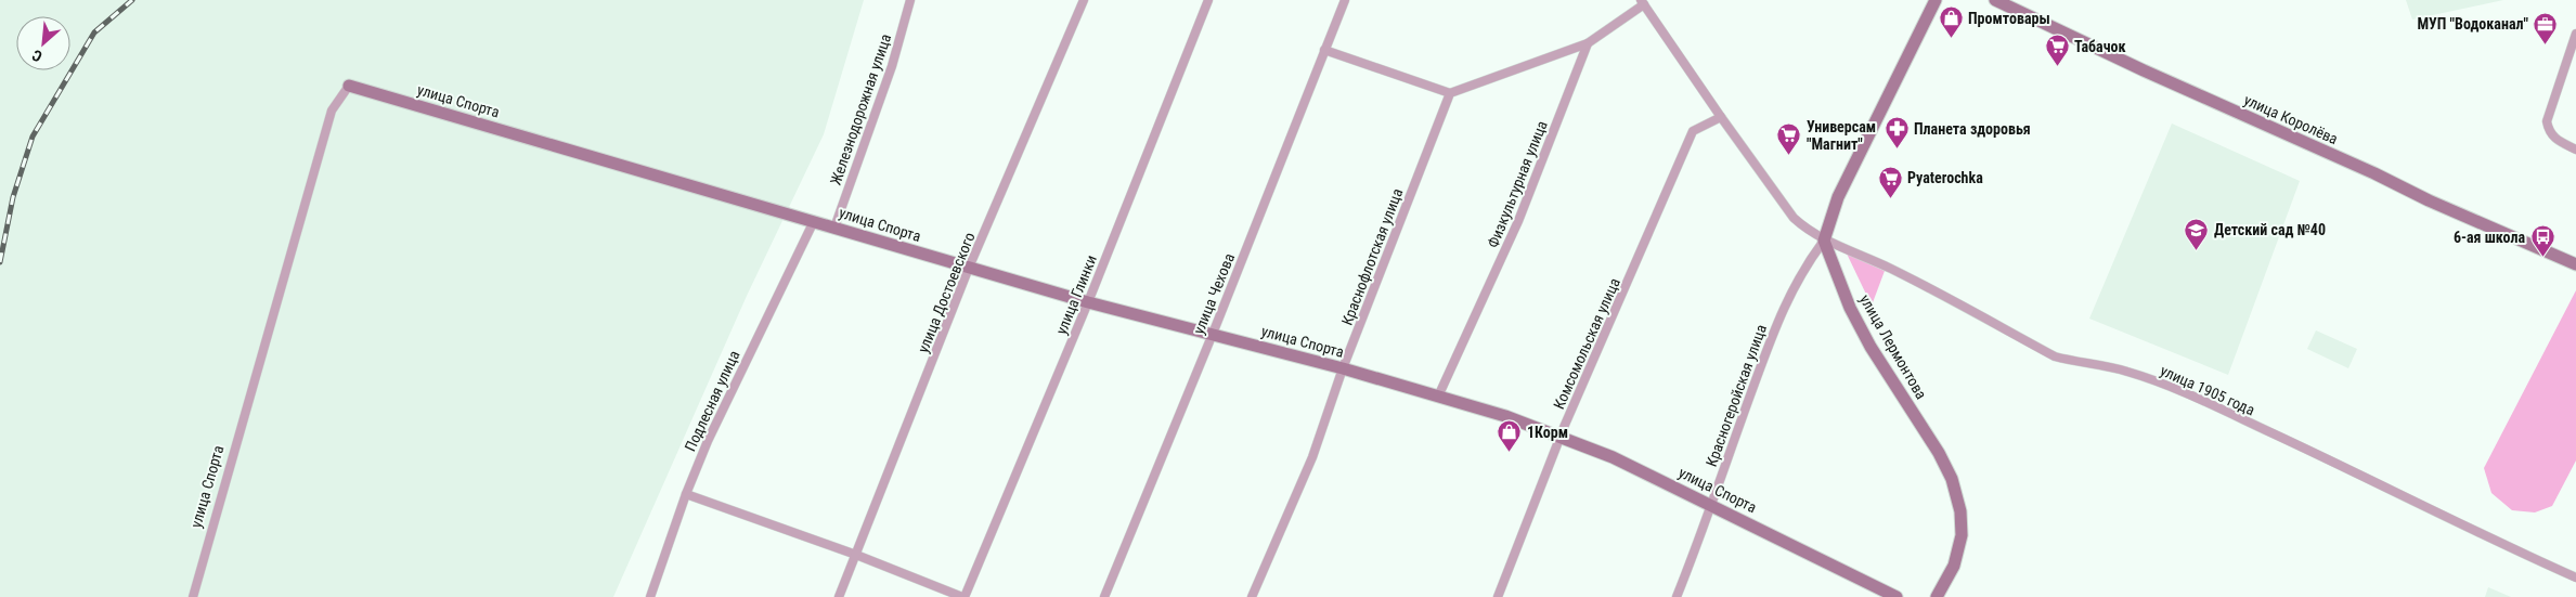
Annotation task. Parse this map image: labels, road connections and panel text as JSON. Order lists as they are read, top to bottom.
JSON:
{
  "streets": {
    "street": [
      "улица Спорта",
      "Железнодорожная улица",
      "улица Королёва",
      "Физкультурная улица",
      "Краснофлотская улица",
      "улица Достоевского",
      "улица Чехова",
      "улица Глинки",
      "Комсомольская улица",
      "улица Лермонтова",
      "улица 1905 года",
      "Красногеройская улица",
      "Подлесная улица"
    ]
  },
  "crossings": [
    ["улица Спорта", "Железнодорожная улица"],
    ["улица Спорта", "Физкультурная улица"],
    ["улица Спорта", "Краснофлотская улица"],
    ["улица Спорта", "улица Достоевского"],
    ["улица Спорта", "улица Чехова"],
    ["улица Спорта", "улица Глинки"],
    ["улица Спорта", "Комсомольская улица"],
    ["улица Спорта", "Красногеройская улица"],
    ["улица Спорта", "Подлесная улица"],
    ["улица Лермонтова", "улица 1905 года"],
    ["улица Лермонтова", "Красногеройская улица"],
    ["улица 1905 года", "Красногеройская улица"]
  ],
  "places": {
    "shop": ["Промтовары", "1Корм"],
    "office": ["МУП \"Водоканал\""],
    "supermarket": ["Табачок", "Универсам \"Магнит\"", "Pyaterochka"],
    "pharmacy": ["Планета здоровья"],
    "school or university": ["Детский сад №40"],
    "bus stop": ["6-ая школа"]
  },
  "north": "bottom left"
}
